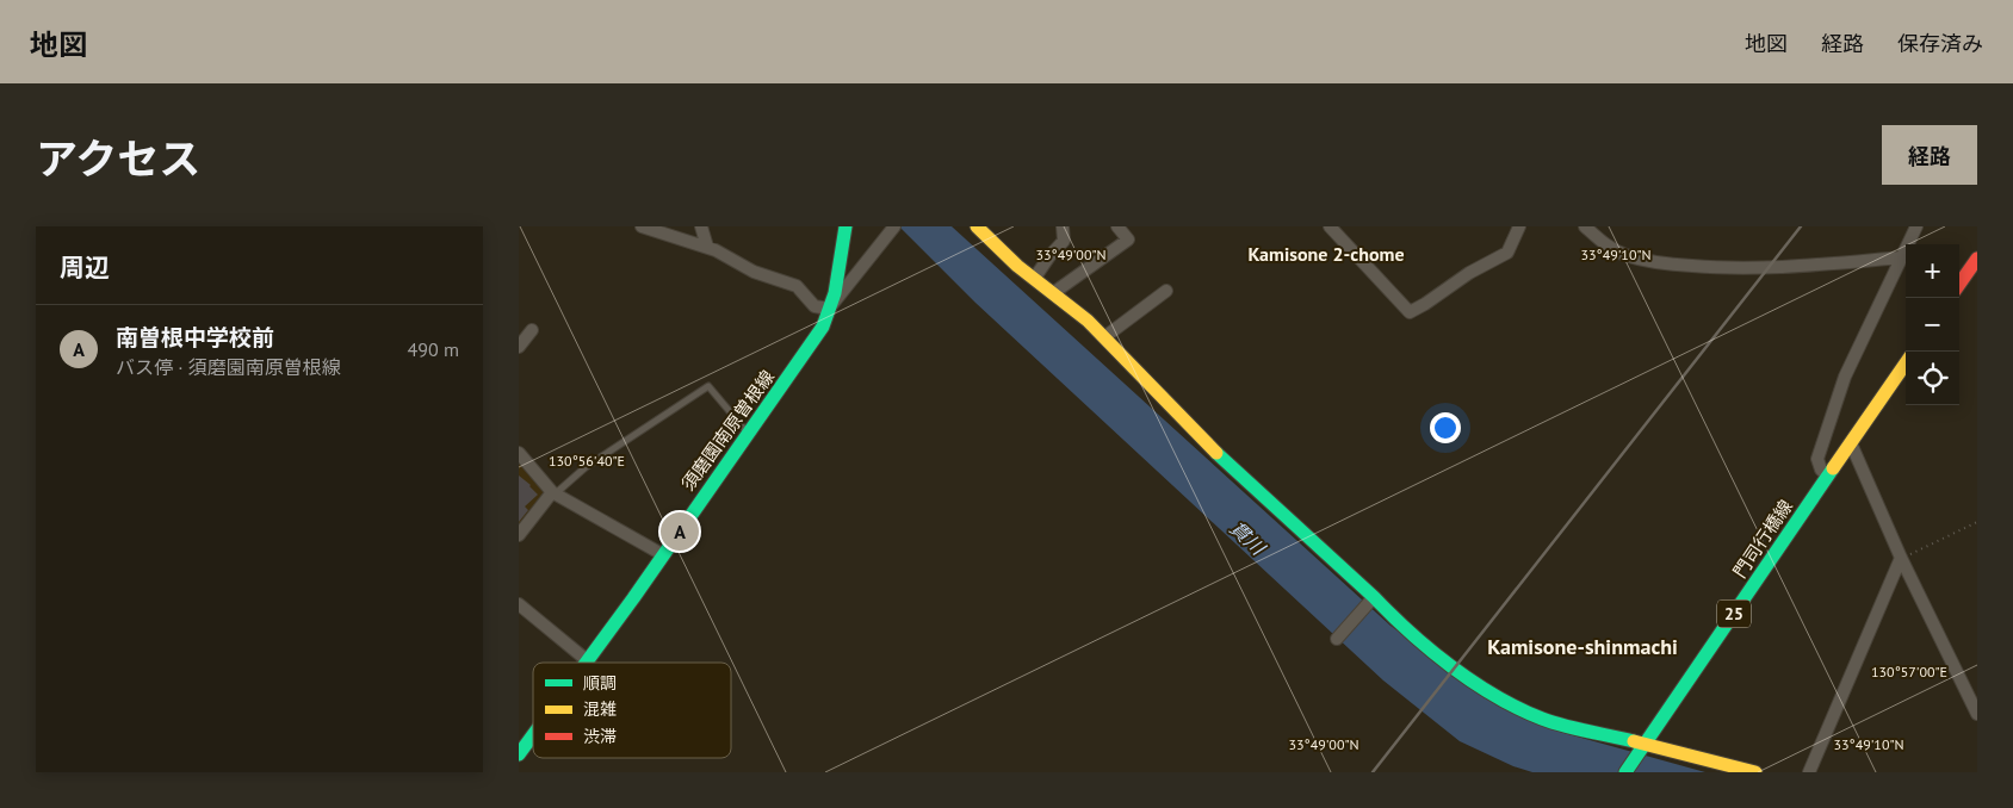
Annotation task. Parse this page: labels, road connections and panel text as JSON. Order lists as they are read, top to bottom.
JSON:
{
  "streets": {
    "main road": ["須磨園南原曽根線", "門司行橋線", "25"]
  },
  "districts": ["Kamisone 2-chome", "Kamisone-shinmachi"],
  "water": ["貫川"],
  "legend": ["順調", "混雑", "渋滞"],
  "page": {
    "header": "地図",
    "nav": ["地図", "経路", "保存済み"],
    "title": "アクセス",
    "buttons": "経路",
    "heading": "周辺",
    "map_buttons": ["+", "−"],
    "list": [
      {
        "mark": "A",
        "name": "南曽根中学校前",
        "note": "バス停 · 須磨園南原曽根線",
        "value": "490 m"
      }
    ],
    "pins": "A"
  },
  "coordinates": [
    "33°49'00\"N",
    "33°49'10\"N",
    "130°56'40\"E",
    "130°57'00\"E"
  ]
}
